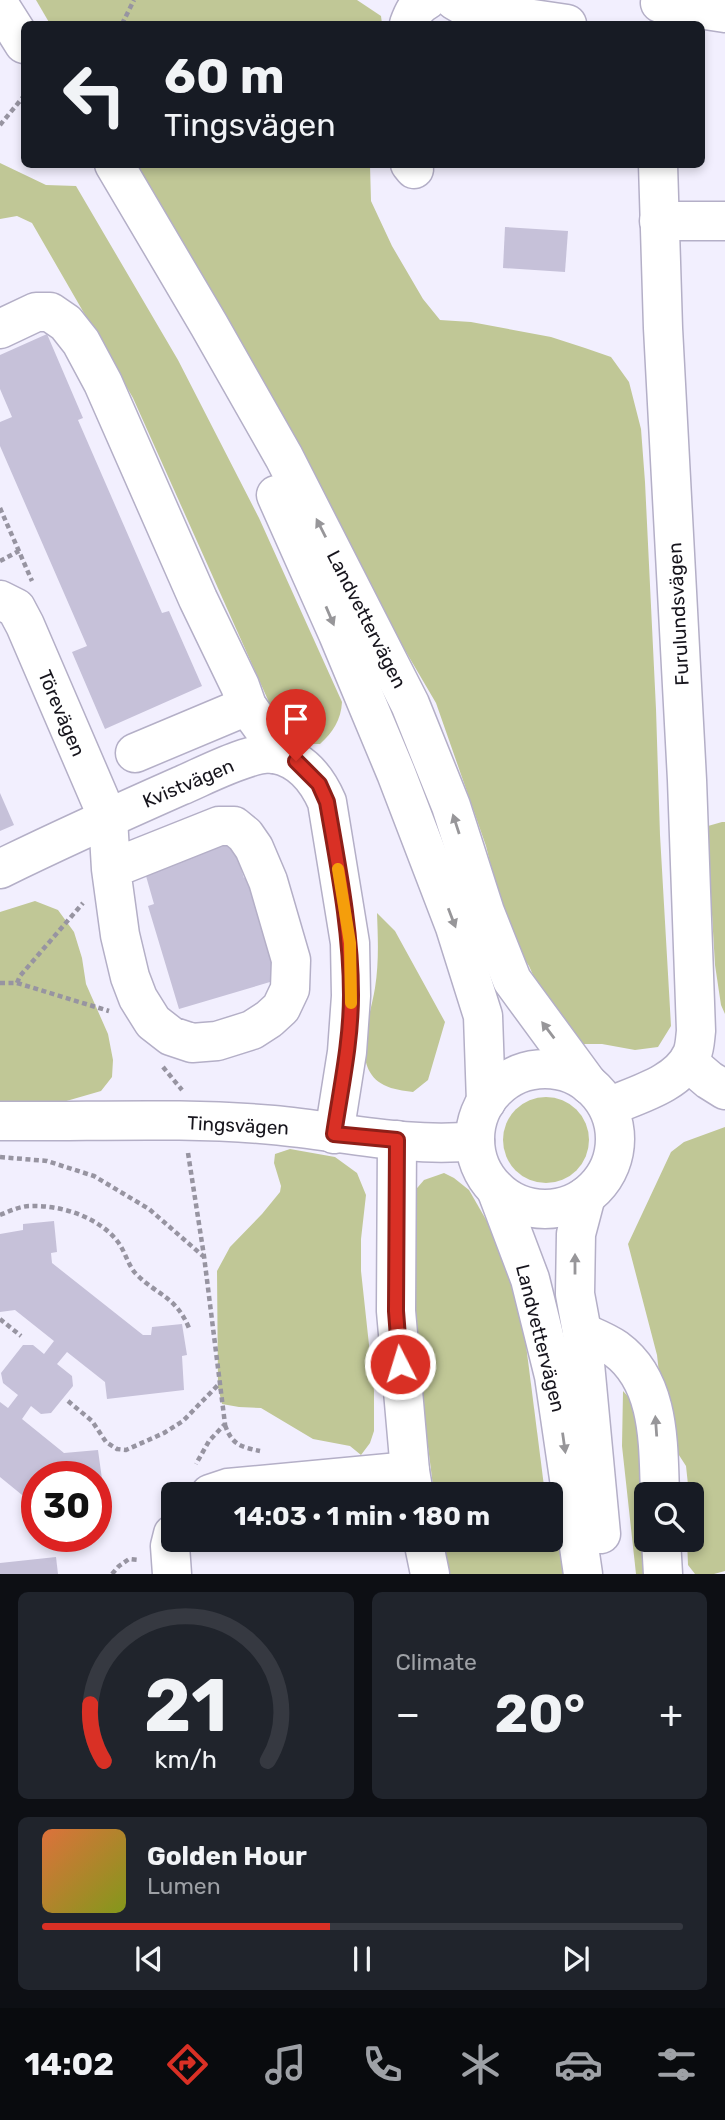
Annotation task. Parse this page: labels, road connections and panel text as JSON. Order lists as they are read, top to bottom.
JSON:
{
  "streets": {
    "street": [
      "Furulundsvägen",
      "Landvettervägen",
      "Törevägen",
      "Kvistvägen",
      "Tingsvägen"
    ]
  },
  "crossings": [
    ["Landvettervägen", "Tingsvägen"],
    ["Törevägen", "Kvistvägen"]
  ],
  "page": {
    "turn": ["60 m", "Tingsvägen"],
    "limit": "30",
    "trip": "14:03 · 1 min · 180 m",
    "tile": "Climate",
    "heat": ["−", "20°", "+"],
    "song": ["Golden Hour", "Lumen"],
    "tabs": "14:02",
    "gauge": ["21", "km/h"]
  }
}
